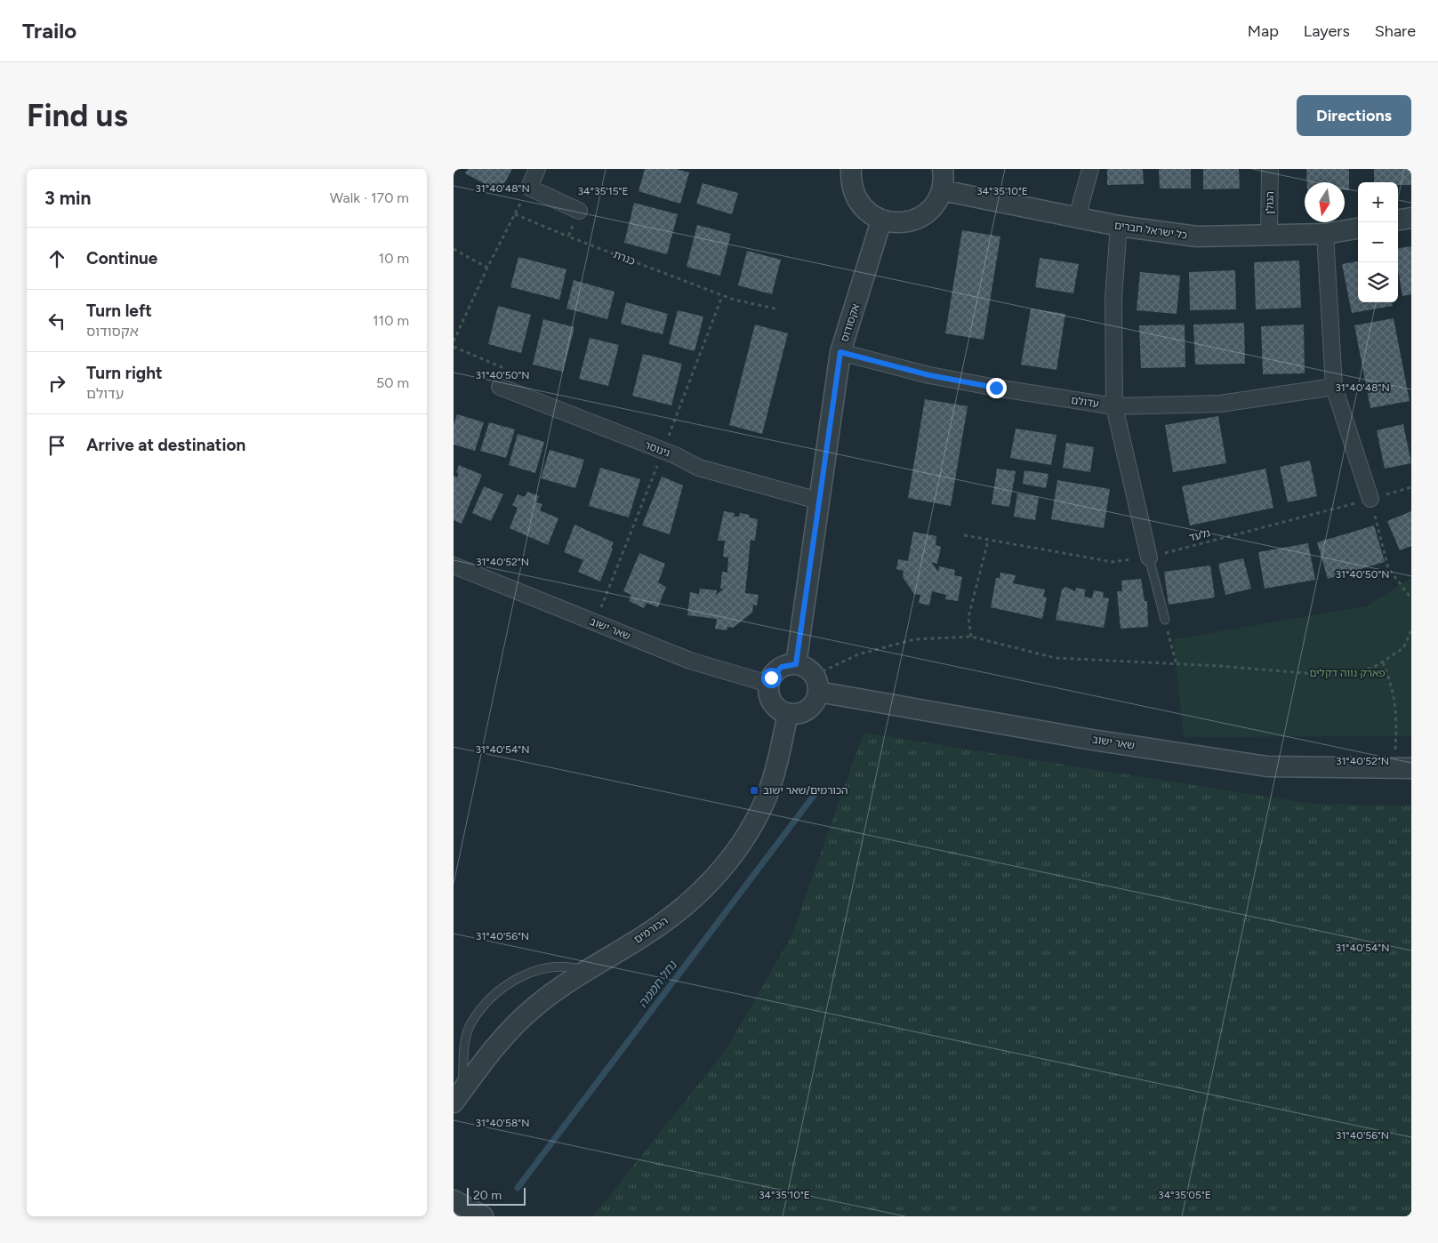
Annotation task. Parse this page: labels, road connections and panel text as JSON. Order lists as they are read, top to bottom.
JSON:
{
  "streets": {
    "street": [
      "הגולן",
      "כל ישראל חברים",
      "אקסודוס",
      "עדולם",
      "גינוסר",
      "שאר ישוב",
      "הכורמים"
    ],
    "path": ["כנרת", "גלעד"]
  },
  "crossings": [
    ["הגולן", "כל ישראל חברים"],
    ["אקסודוס", "עדולם"],
    ["אקסודוס", "גינוסר"],
    ["אקסודוס", "שאר ישוב"],
    ["אקסודוס", "הכורמים"],
    ["שאר ישוב", "הכורמים"]
  ],
  "water": ["נחל חממה"],
  "parks": ["פארק נווה דקלים"],
  "places": {
    "transit": ["הכורמים/שאר ישוב"]
  },
  "scale_bar": "20 m",
  "north": "bottom",
  "page": {
    "header": "Trailo",
    "nav": ["Map", "Layers", "Share"],
    "buttons": "Directions",
    "title": "Find us",
    "heading": ["3 min", "Walk · 170 m"],
    "map_buttons": ["+", "−"],
    "list": [
      ["Continue", "10 m"],
      ["Turn left", "אקסודוס", "110 m"],
      ["Turn right", "עדולם", "50 m"],
      "Arrive at destination"
    ],
    "scale": "20 m"
  },
  "coordinates": [
    "31°40'48\"N",
    "34°35'15\"E",
    "34°35'10\"E",
    "31°40'50\"N",
    "31°40'52\"N",
    "31°40'54\"N",
    "31°40'56\"N",
    "31°40'58\"N",
    "34°35'05\"E"
  ]
}
